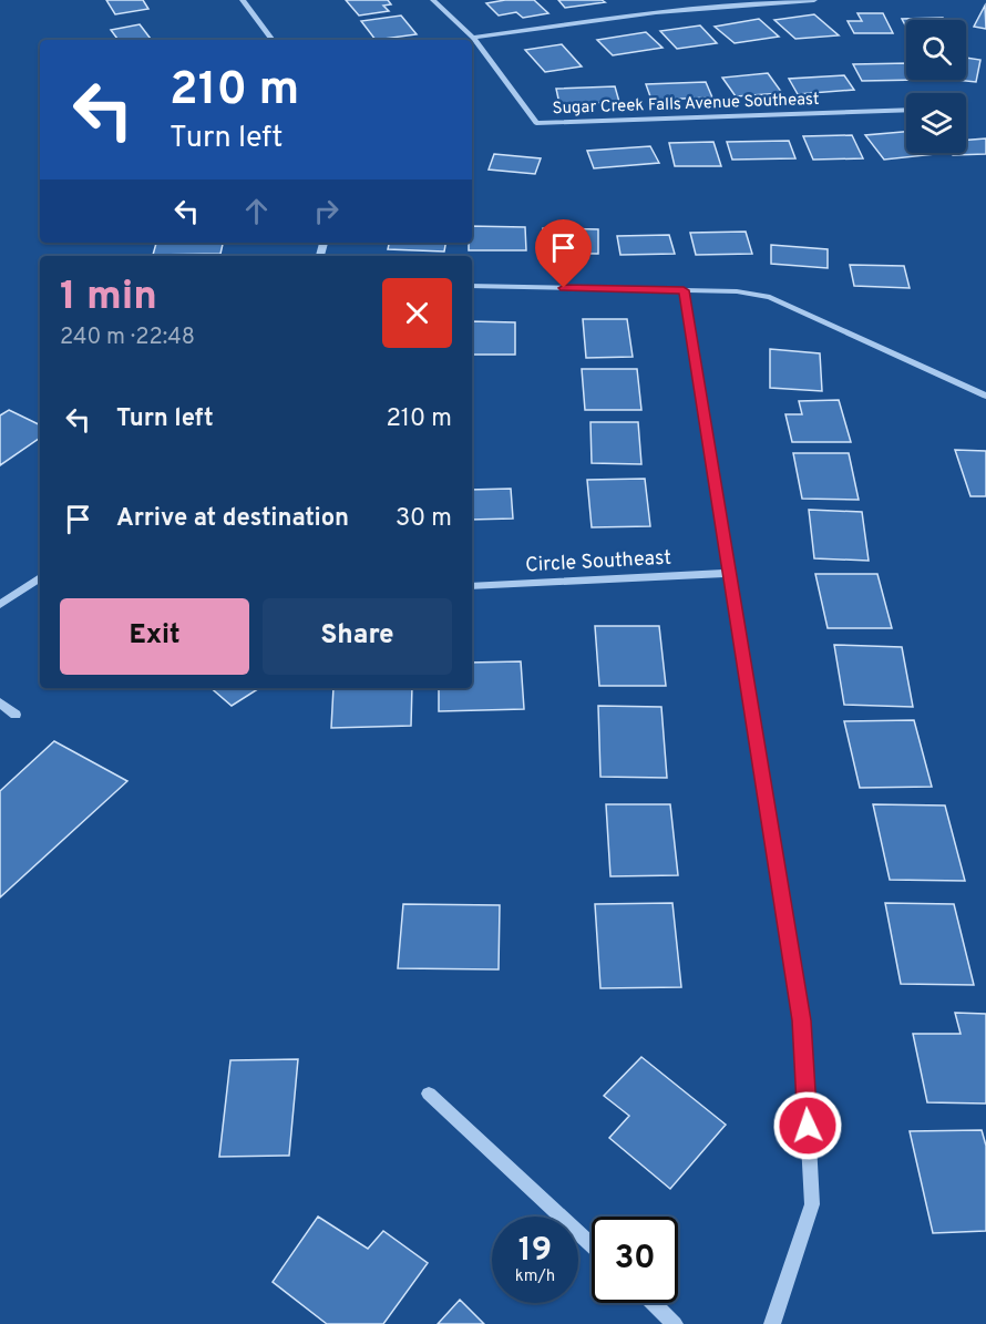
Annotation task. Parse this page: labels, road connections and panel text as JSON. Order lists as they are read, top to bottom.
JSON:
{
  "streets": {
    "street": ["Sugar Creek Falls Avenue Southeast", "Circle Southeast"]
  },
  "page": {
    "turn": ["210 m", "Turn left"],
    "heading": ["1 min", "240 m · 22:48"],
    "list": [
      {
        "name": "Turn left",
        "value": "210 m"
      },
      {
        "name": "Arrive at destination",
        "value": "30 m"
      }
    ],
    "buttons": ["Exit", "Share"],
    "speed": "19 km/h",
    "limit": "30"
  }
}
